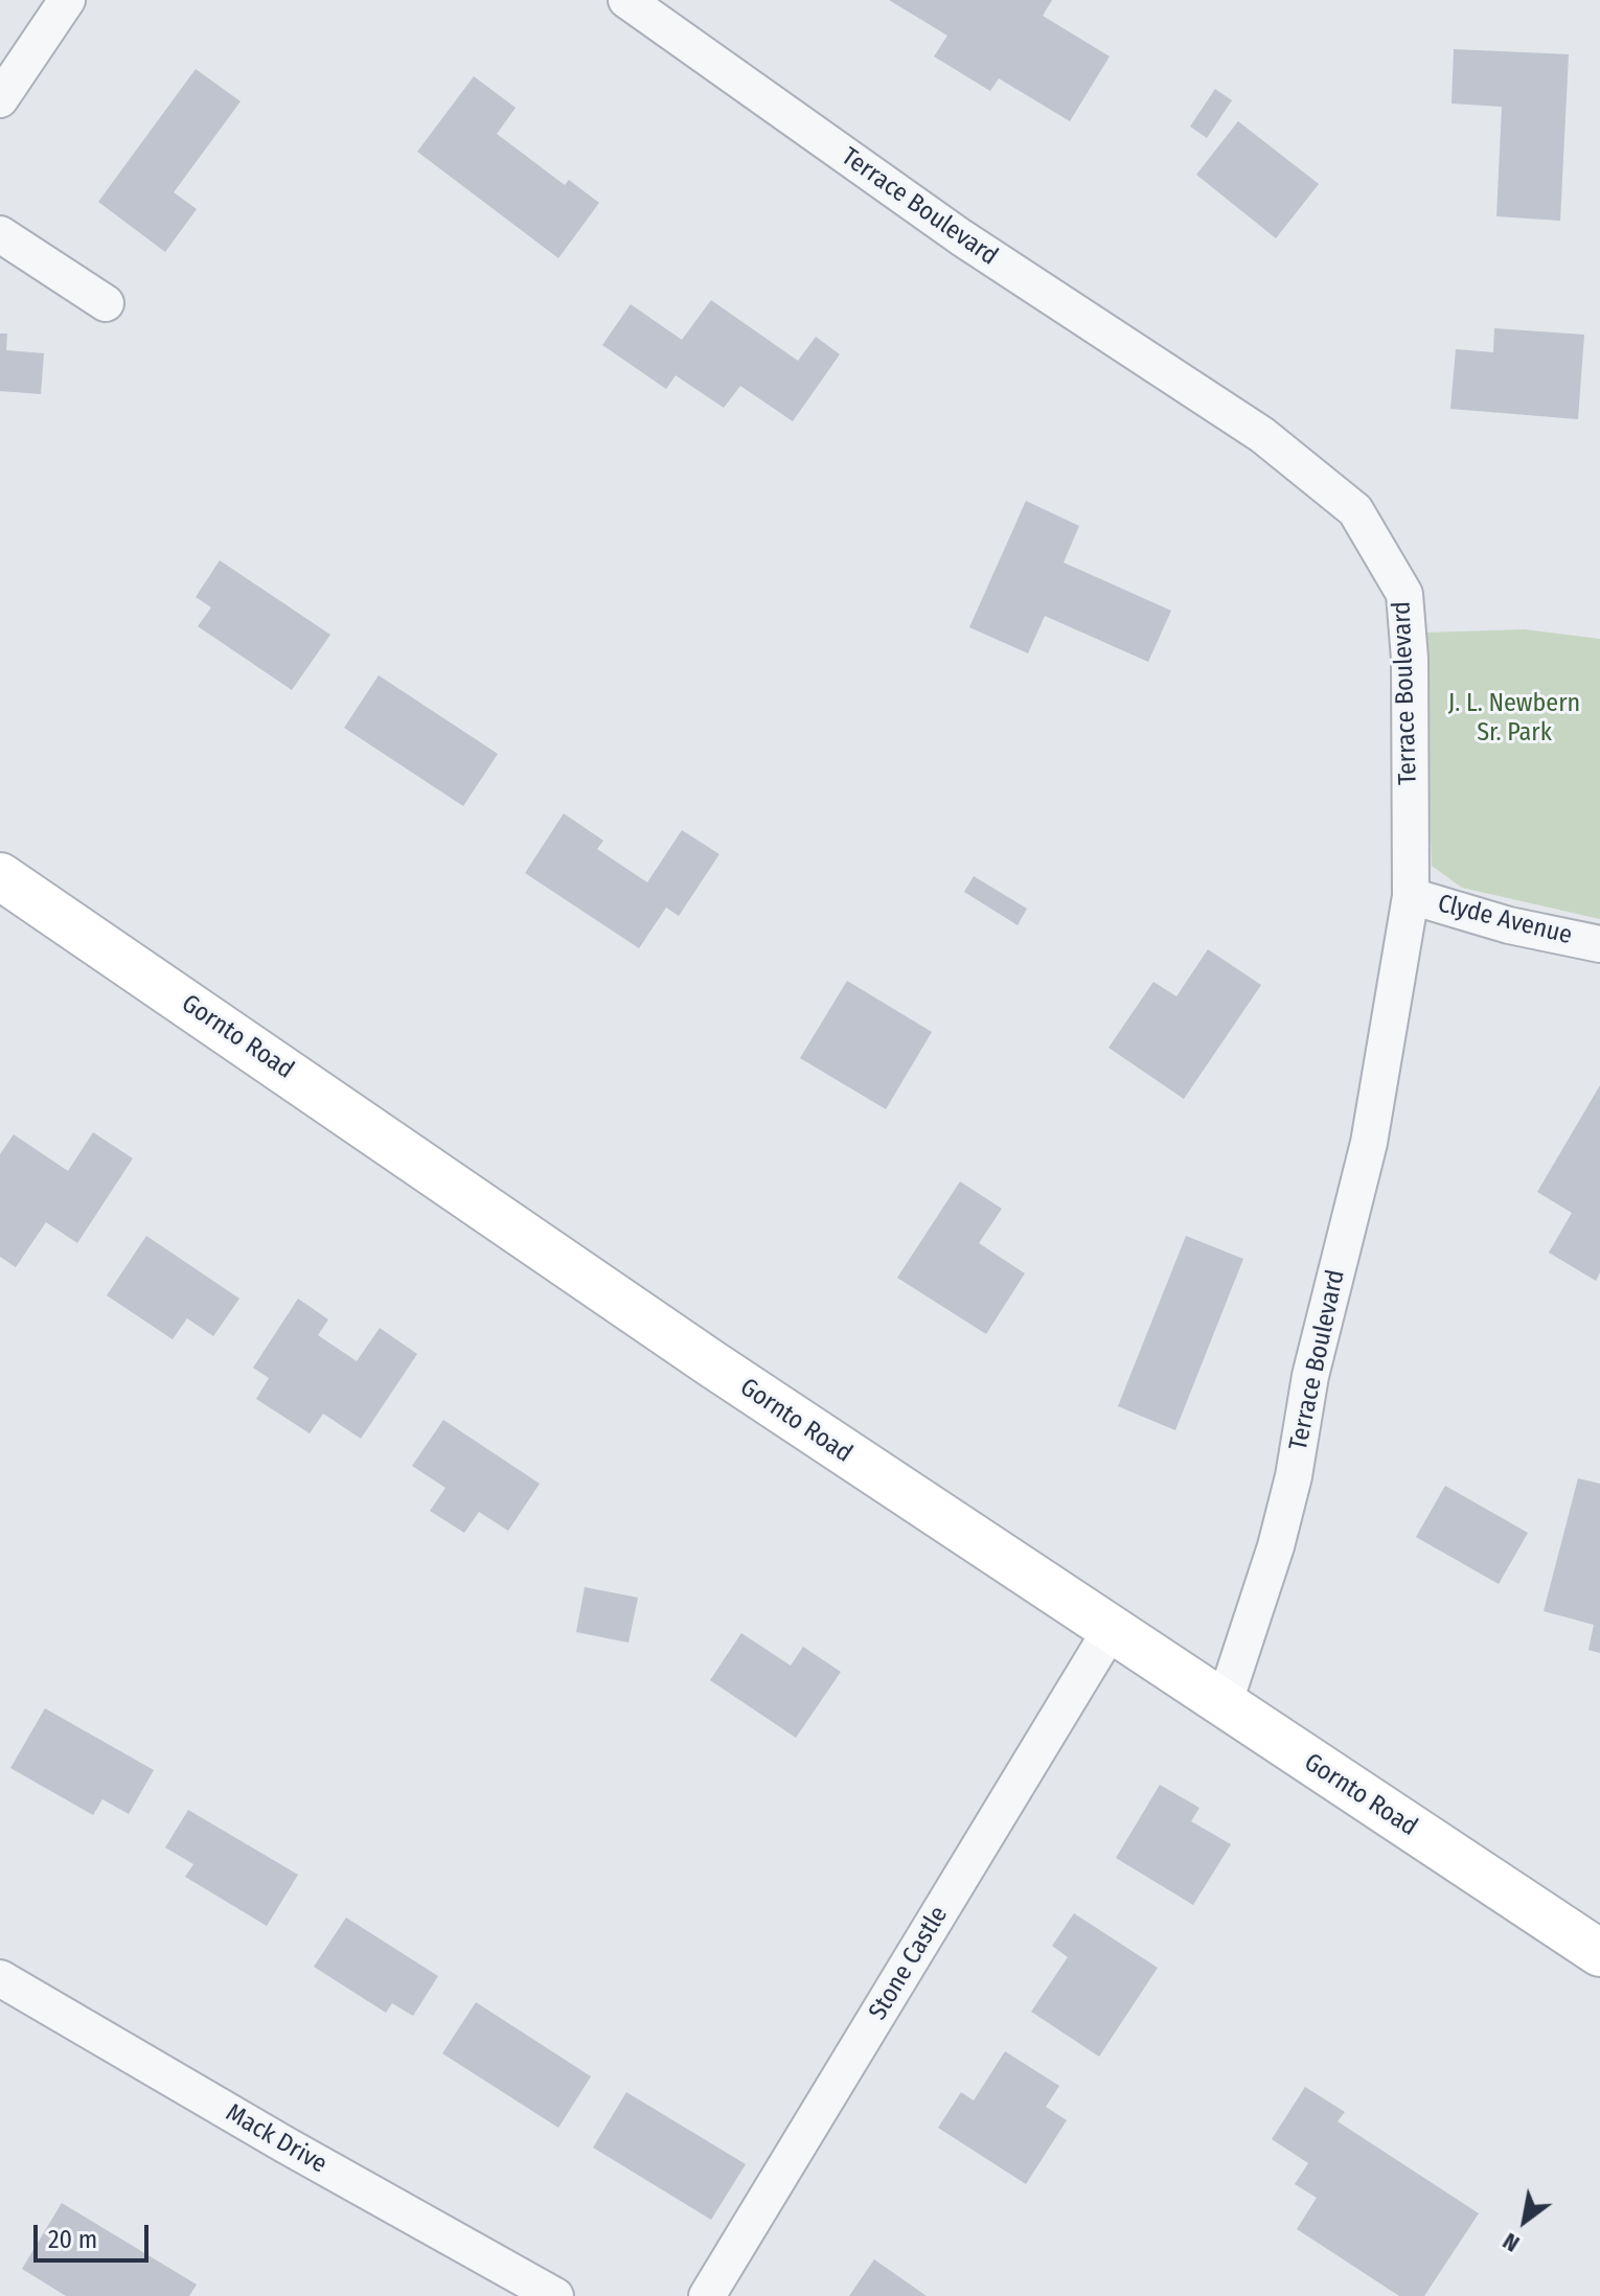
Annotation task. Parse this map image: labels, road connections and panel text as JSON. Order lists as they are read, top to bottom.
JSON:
{
  "streets": {
    "main road": ["Gornto Road"],
    "street": [
      "Terrace Boulevard",
      "Clyde Avenue",
      "Stone Castle",
      "Mack Drive"
    ]
  },
  "crossings": [
    ["Terrace Boulevard", "Clyde Avenue"],
    ["Terrace Boulevard", "Gornto Road"],
    ["Gornto Road", "Stone Castle"]
  ],
  "parks": ["J. L. Newbern Sr. Park"],
  "scale_bar": "20 m",
  "north": "bottom left"
}
